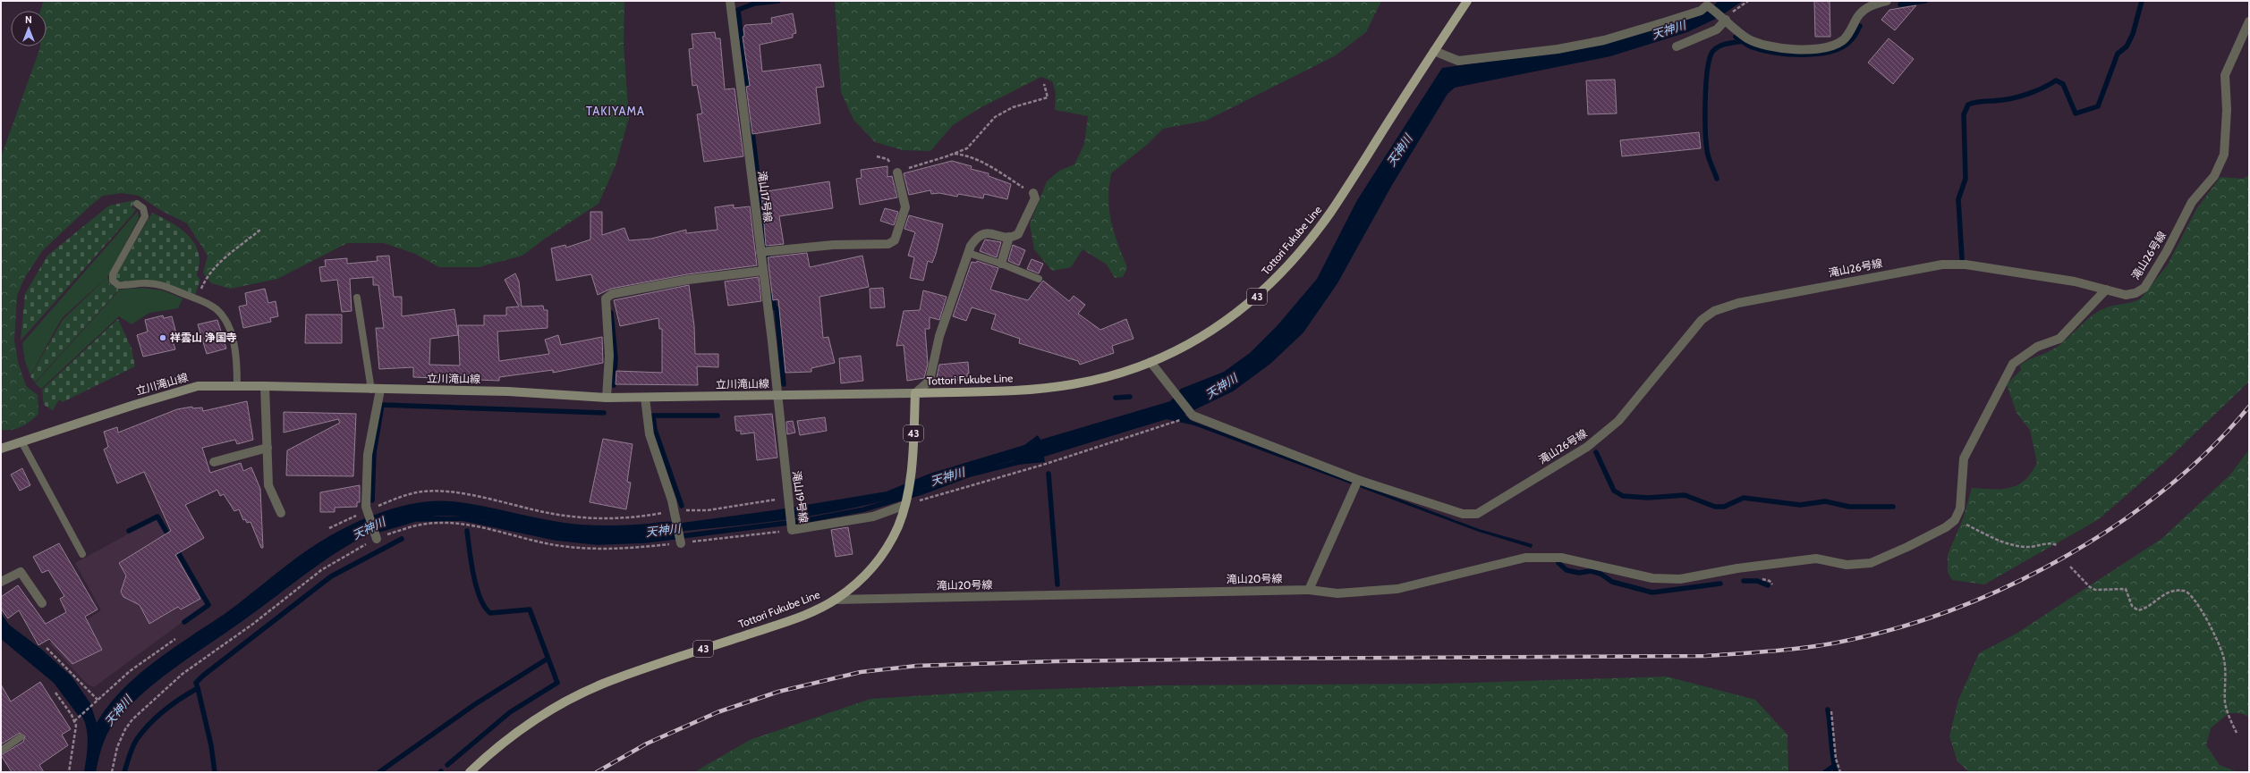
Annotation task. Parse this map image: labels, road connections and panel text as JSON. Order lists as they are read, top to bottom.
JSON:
{
  "streets": {
    "main road": ["Tottori Fukube Line", "43"],
    "street": [
      "滝山17号線",
      "滝山26号線",
      "立川滝山線",
      "滝山19号線",
      "滝山20号線"
    ]
  },
  "crossings": [
    ["滝山17号線", "立川滝山線"],
    ["滝山17号線", "滝山19号線"],
    ["Tottori Fukube Line", "立川滝山線"],
    ["Tottori Fukube Line", "滝山19号線"],
    ["Tottori Fukube Line", "滝山20号線"],
    ["立川滝山線", "滝山19号線"]
  ],
  "districts": ["TAKIYAMA"],
  "water": ["天神川"],
  "places": ["祥雲山 浄国寺"],
  "north": "top"
}
